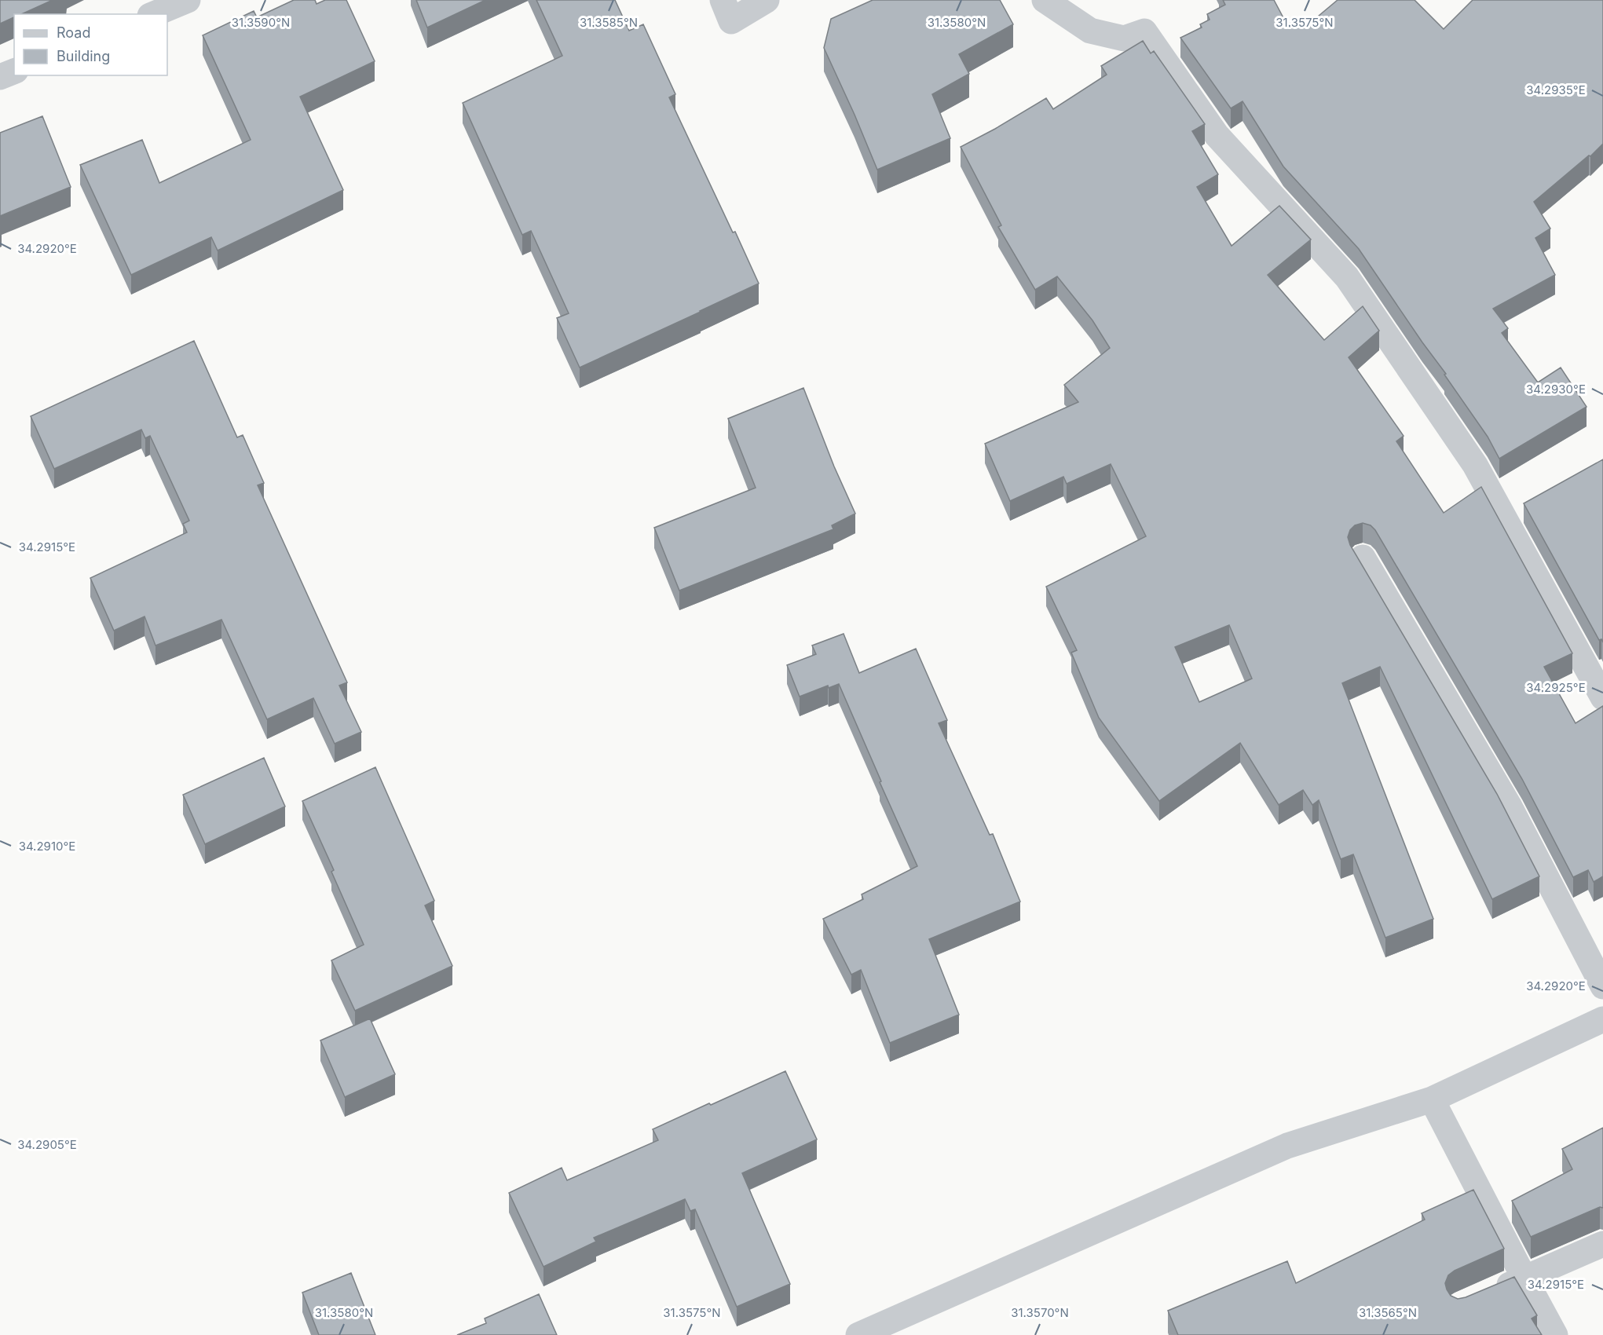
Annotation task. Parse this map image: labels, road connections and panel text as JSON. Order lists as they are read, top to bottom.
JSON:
{
  "legend": ["Road", "Building"],
  "coordinates": [
    "31.3590°N",
    "31.3585°N",
    "31.3580°N",
    "31.3575°N",
    "34.2935°E",
    "34.2920°E",
    "34.2930°E",
    "34.2915°E",
    "34.2925°E",
    "34.2910°E",
    "34.2905°E",
    "31.3570°N",
    "31.3565°N"
  ]
}
